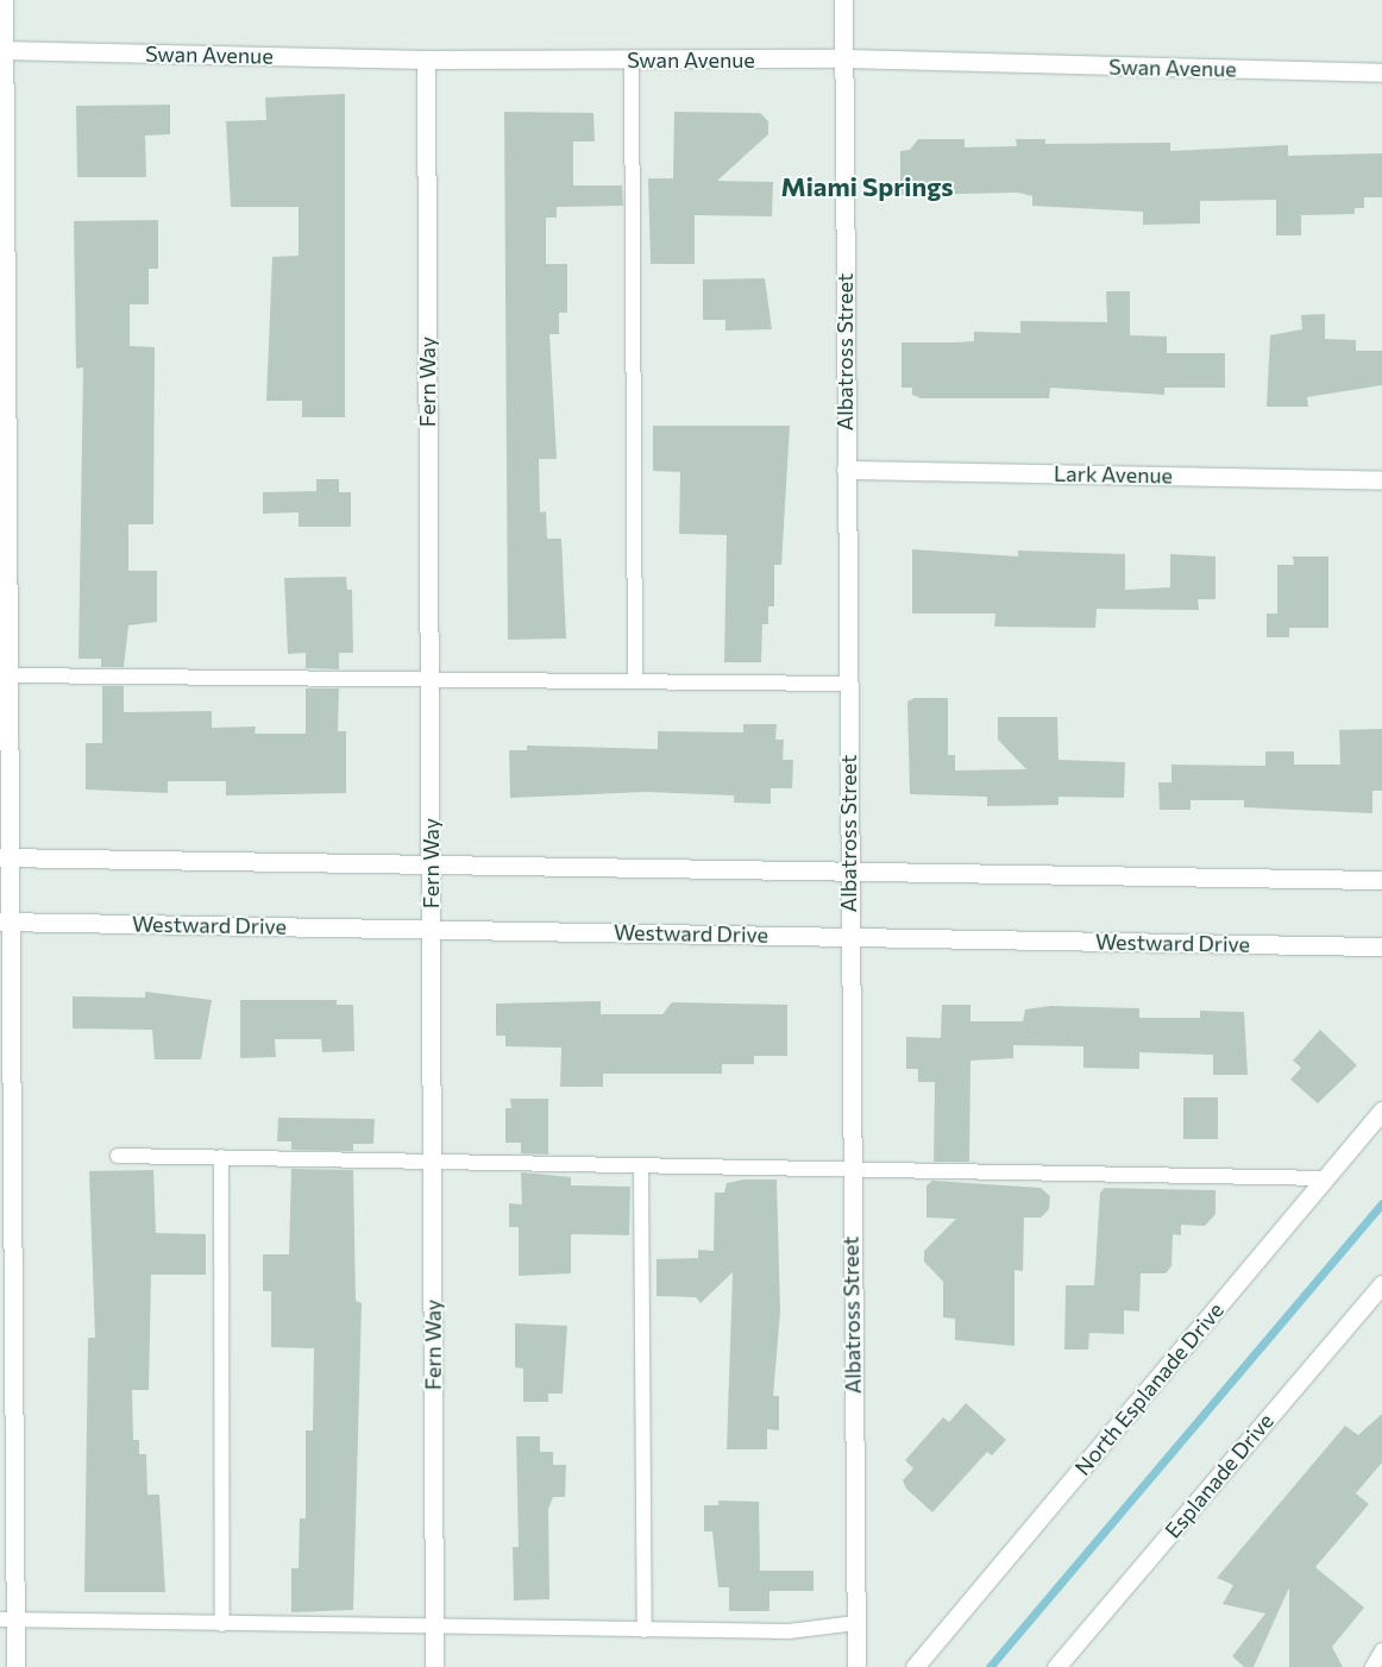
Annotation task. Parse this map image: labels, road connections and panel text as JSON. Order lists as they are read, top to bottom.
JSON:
{
  "streets": {
    "street": [
      "Swan Avenue",
      "Albatross Street",
      "Fern Way",
      "Lark Avenue",
      "Westward Drive",
      "North Esplanade Drive",
      "Esplanade Drive"
    ]
  },
  "crossings": [
    ["Swan Avenue", "Albatross Street"],
    ["Swan Avenue", "Fern Way"],
    ["Albatross Street", "Lark Avenue"],
    ["Albatross Street", "Westward Drive"],
    ["Fern Way", "Westward Drive"]
  ],
  "districts": ["Miami Springs"]
}
